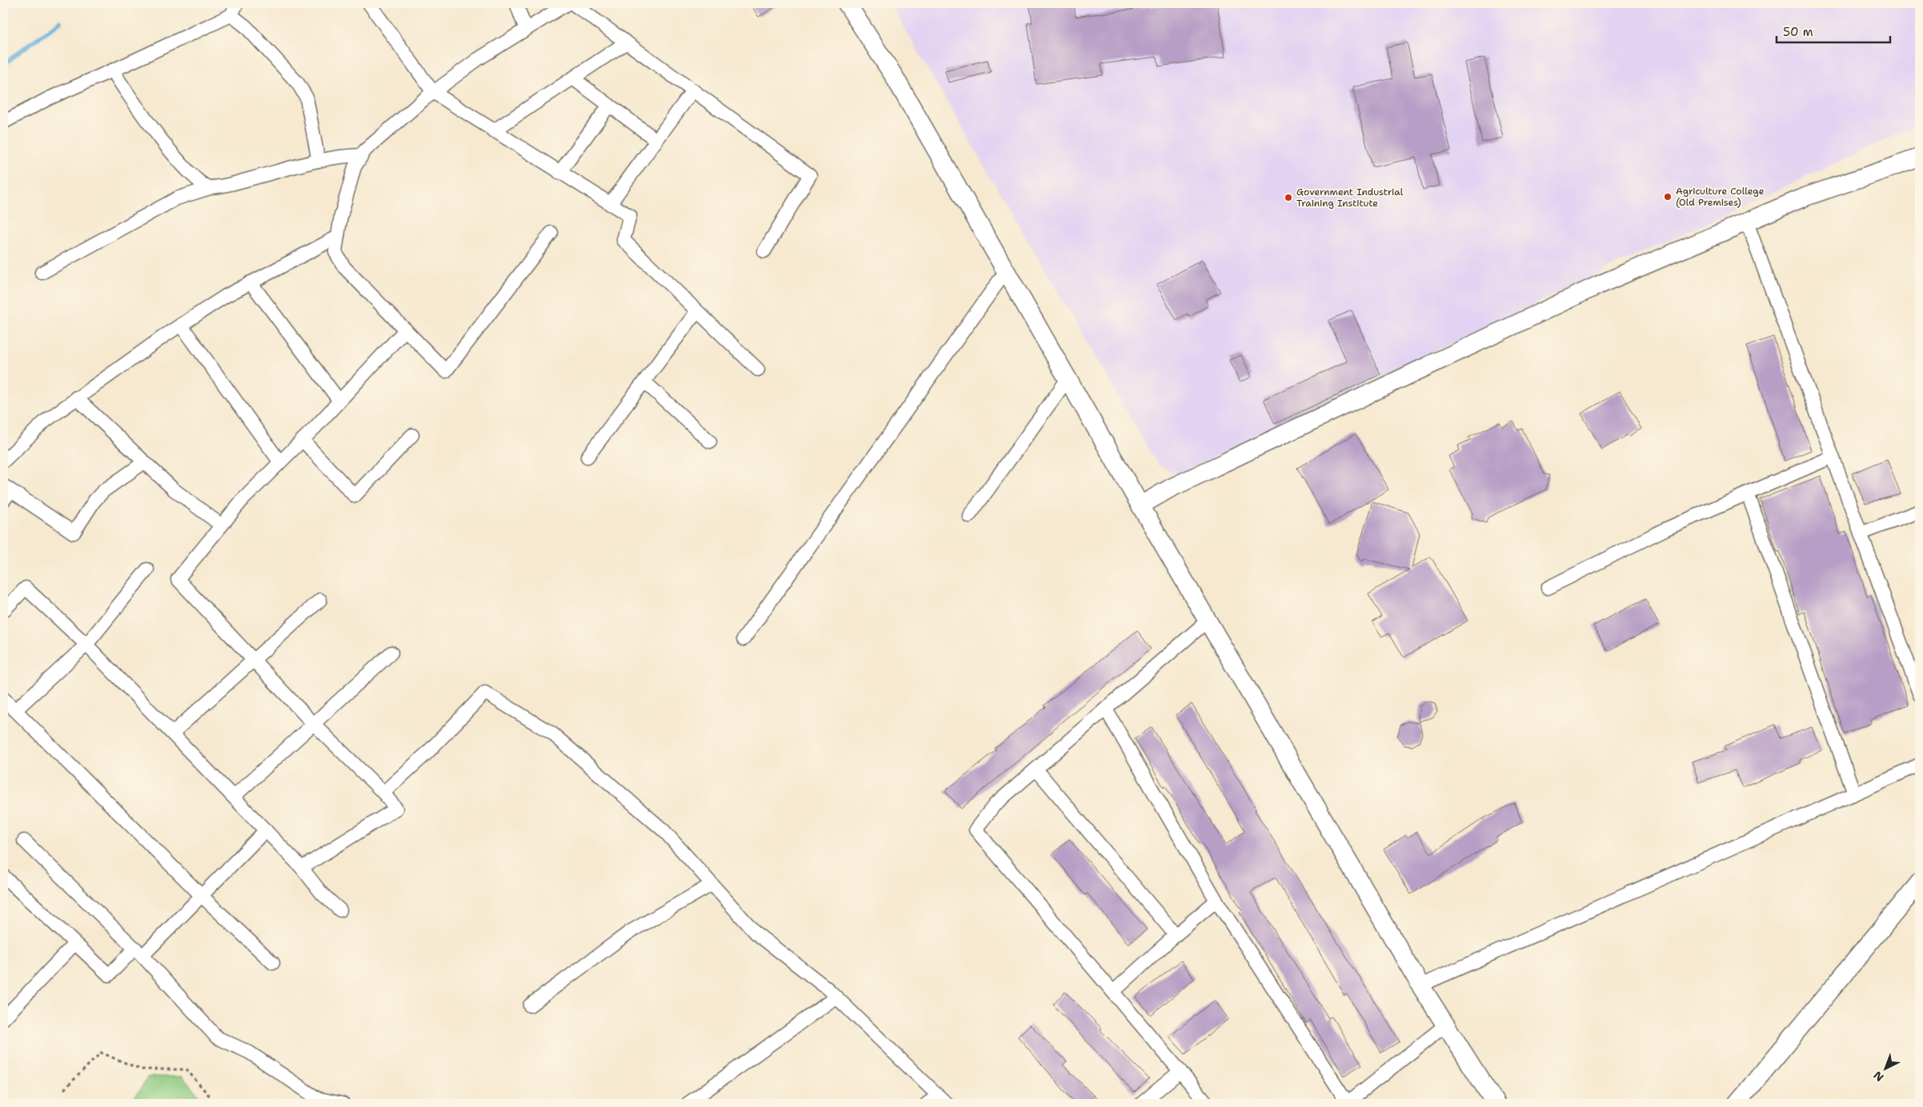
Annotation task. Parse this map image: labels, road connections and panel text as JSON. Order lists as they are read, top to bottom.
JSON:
{
  "places": ["Agriculture College (Old Premises)", "Government Industrial Training Institute"],
  "scale_bar": "50 m",
  "north": "bottom left"
}
